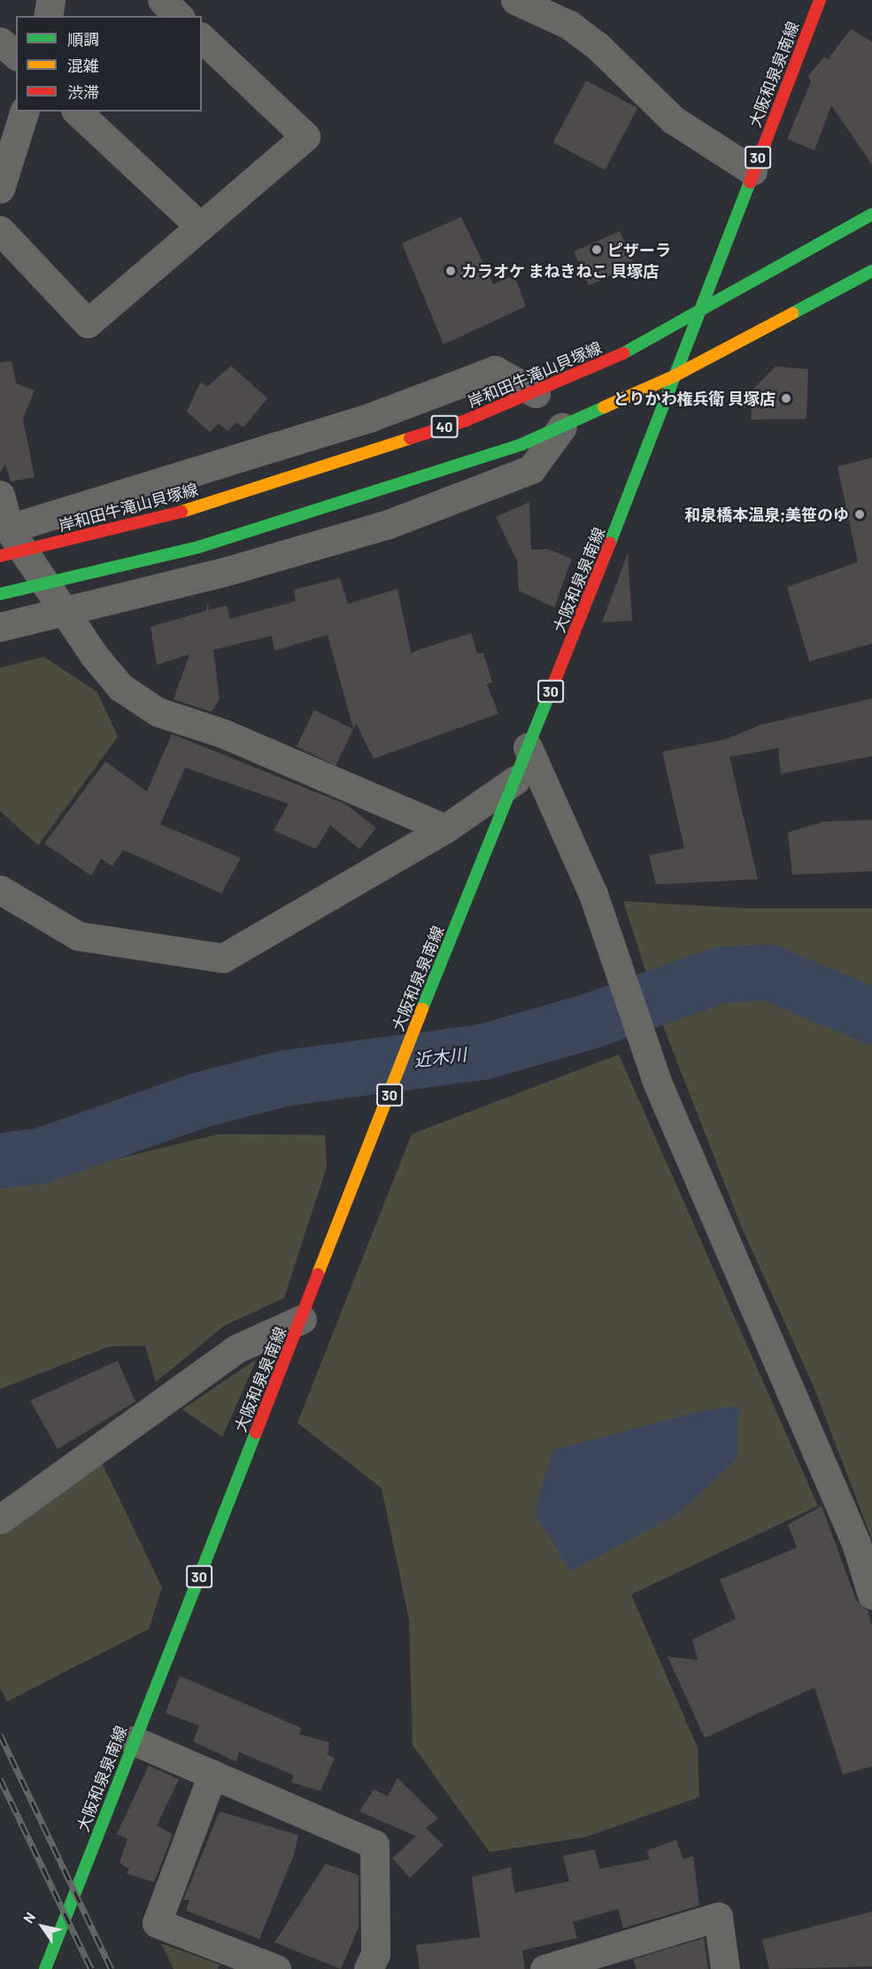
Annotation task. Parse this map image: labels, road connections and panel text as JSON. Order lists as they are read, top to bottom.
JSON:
{
  "streets": {
    "main road": [
      "大阪和泉泉南線",
      "30",
      "岸和田牛滝山貝塚線",
      "40"
    ]
  },
  "crossings": [
    ["大阪和泉泉南線", "岸和田牛滝山貝塚線"]
  ],
  "water": ["近木川"],
  "places": [
    "ピザーラ",
    "カラオケ まねきねこ 貝塚店",
    "とりかわ権兵衛 貝塚店",
    "和泉橋本温泉;美笹のゆ"
  ],
  "legend": ["順調", "混雑", "渋滞"],
  "north": "top left"
}
